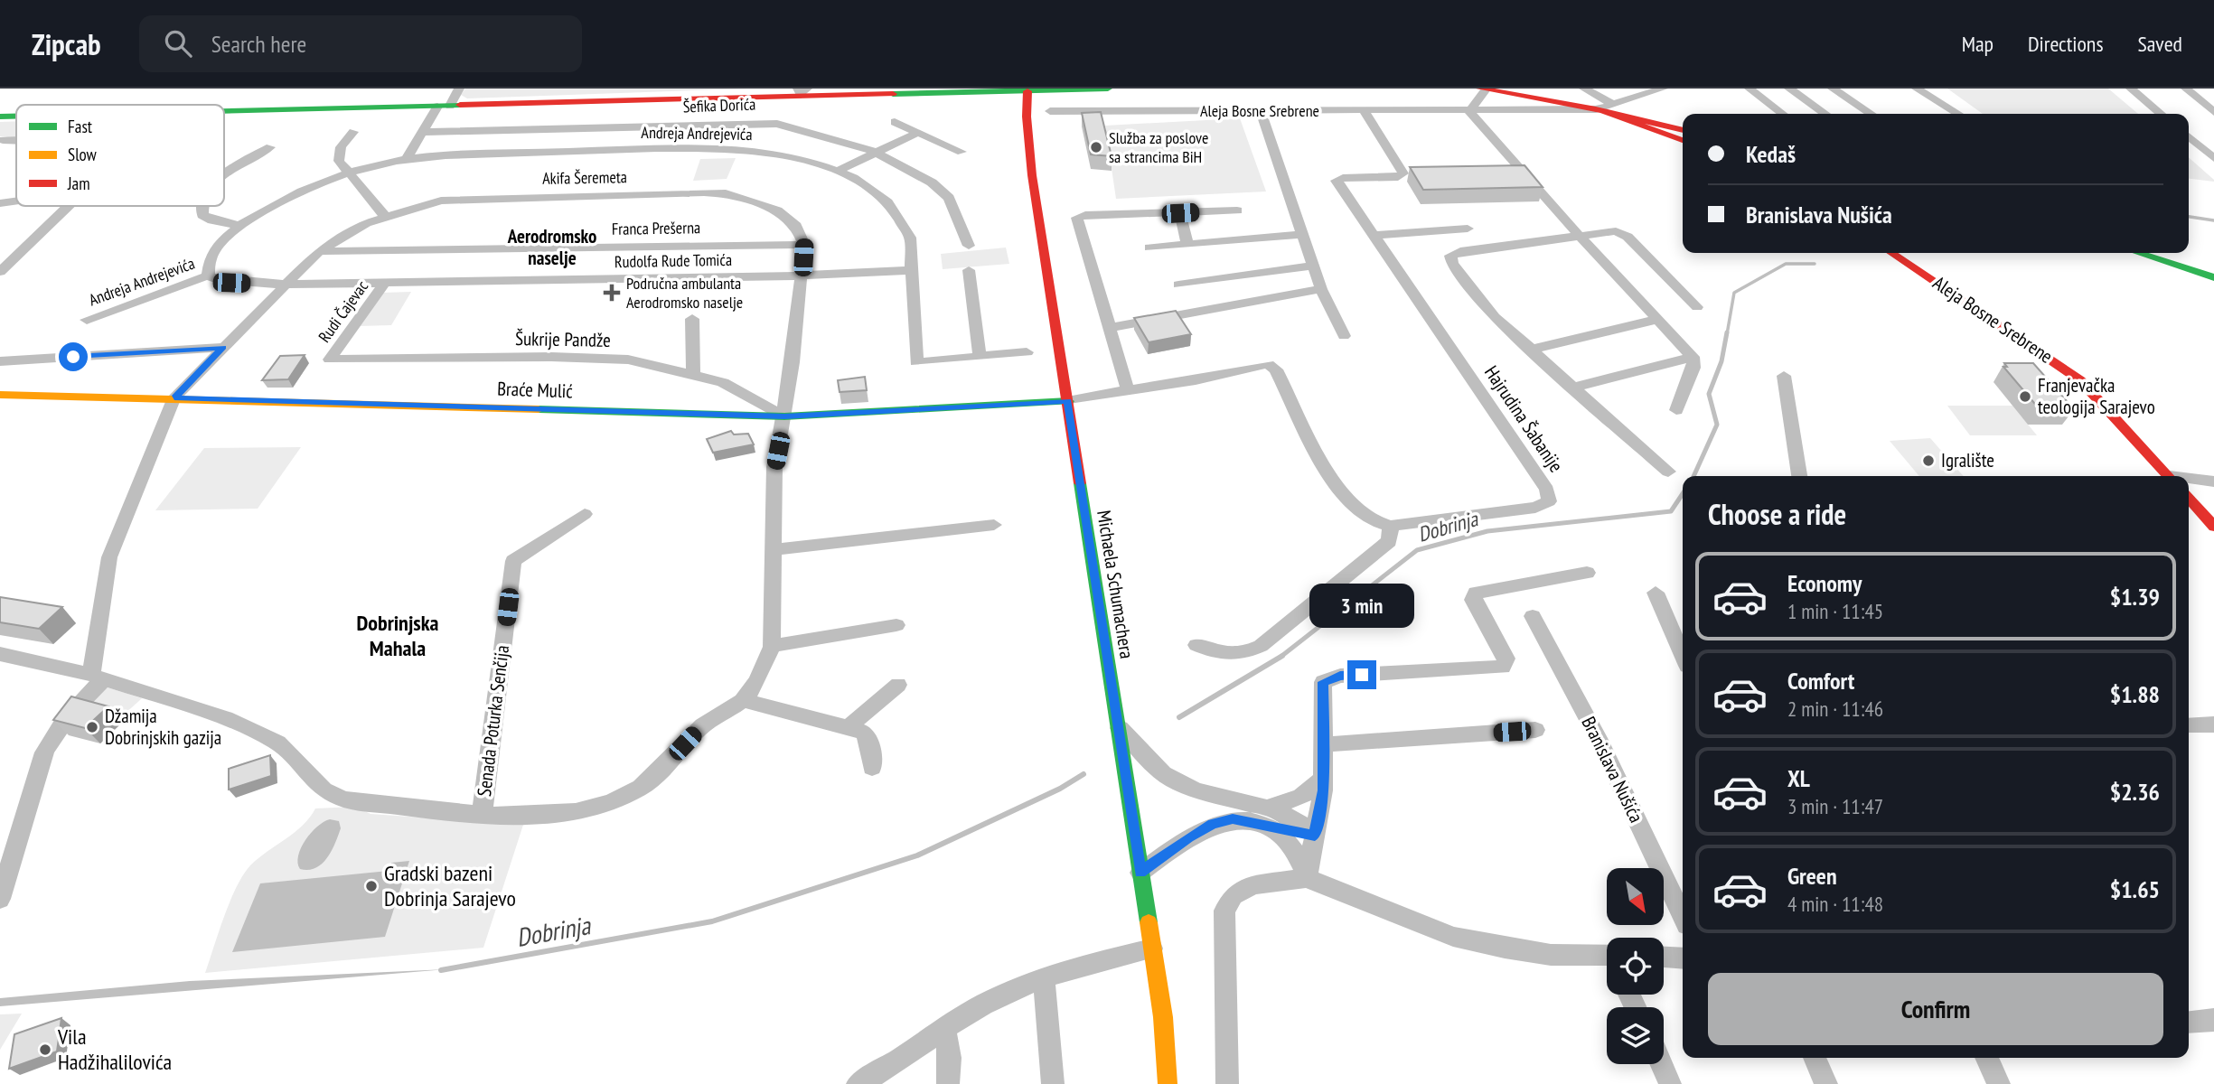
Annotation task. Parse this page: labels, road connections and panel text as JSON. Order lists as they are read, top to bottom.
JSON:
{
  "streets": {
    "main road": ["Aleja Bosne Srebrene", "Braće Mulić", "Michaela Schumachera"],
    "street": [
      "Šefika Dorića",
      "Andreja Andrejevića",
      "Akifa Šeremeta",
      "Franca Prešerna",
      "Rudolfa Rude Tomića",
      "Rudi Čajevac",
      "Šukrije Pandže",
      "Hajrudina Šabanije",
      "Senada Poturka Senčija",
      "Branislava Nušića"
    ]
  },
  "crossings": [
    ["Aleja Bosne Srebrene", "Hajrudina Šabanije"],
    ["Andreja Andrejevića", "Akifa Šeremeta"],
    ["Andreja Andrejevića", "Rudolfa Rude Tomića"],
    ["Akifa Šeremeta", "Franca Prešerna"],
    ["Akifa Šeremeta", "Rudolfa Rude Tomića"],
    ["Akifa Šeremeta", "Braće Mulić"],
    ["Rudolfa Rude Tomića", "Rudi Čajevac"],
    ["Rudi Čajevac", "Šukrije Pandže"],
    ["Šukrije Pandže", "Braće Mulić"],
    ["Šukrije Pandže", "Senada Poturka Senčija"],
    ["Braće Mulić", "Michaela Schumachera"],
    ["Braće Mulić", "Senada Poturka Senčija"]
  ],
  "districts": ["Aerodromsko naselje", "Dobrinjska Mahala"],
  "water": ["Dobrinja"],
  "places": {
    "other": [
      "Služba za poslove sa strancima BiH",
      "Franjevačka teologija Sarajevo",
      "Igralište",
      "Džamija Dobrinjskih gazija",
      "Gradski bazeni Dobrinja Sarajevo",
      "Vila Hadžihalilovića"
    ],
    "health": ["Područna ambulanta Aerodromsko naselje"]
  },
  "legend": ["Fast", "Slow", "Jam"],
  "north": "bottom right",
  "page": {
    "header": "Zipcab",
    "search": "Search here",
    "nav": ["Map", "Directions", "Saved"],
    "banner": ["Kedaš", "Branislava Nušića"],
    "heading": "Choose a ride",
    "list": [
      {
        "name": "Economy",
        "note": "1 min · 11:45",
        "value": "$1.39"
      },
      {
        "name": "Comfort",
        "note": "2 min · 11:46",
        "value": "$1.88"
      },
      {
        "name": "XL",
        "note": "3 min · 11:47",
        "value": "$2.36"
      },
      {
        "name": "Green",
        "note": "4 min · 11:48",
        "value": "$1.65"
      }
    ],
    "bubble": "3 min",
    "buttons": "Confirm"
  }
}
